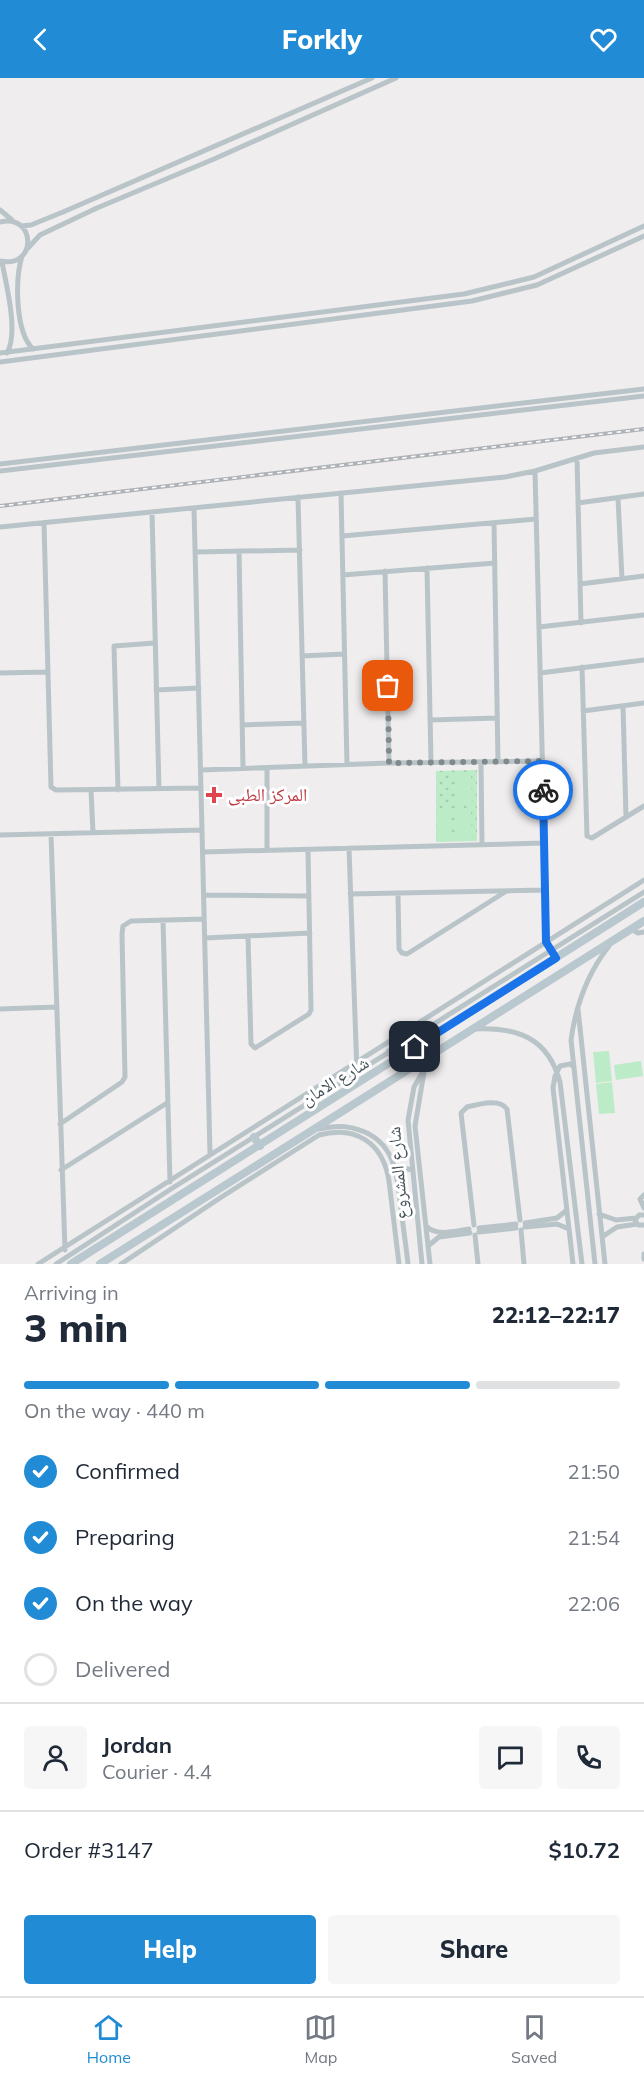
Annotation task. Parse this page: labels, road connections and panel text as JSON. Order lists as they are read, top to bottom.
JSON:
{
  "streets": {
    "street": ["شارع الامان", "شارع المشروع"]
  },
  "crossings": [
    ["شارع الامان", "شارع المشروع"]
  ],
  "places": {
    "health": ["المركز الطبى"]
  },
  "page": {
    "header": "Forkly",
    "heading": ["3 min", "Arriving in", "22:12–22:17"],
    "panel": [
      "Jordan",
      "Courier · 4.4",
      "Order #3147",
      "$10.72"
    ],
    "bar": "On the way · 440 m",
    "list": [
      ["Confirmed", "21:50"],
      ["Preparing", "21:54"],
      ["On the way", "22:06"],
      "Delivered"
    ],
    "buttons": ["Help", "Share"],
    "tabs": ["Home", "Map", "Saved"]
  }
}
